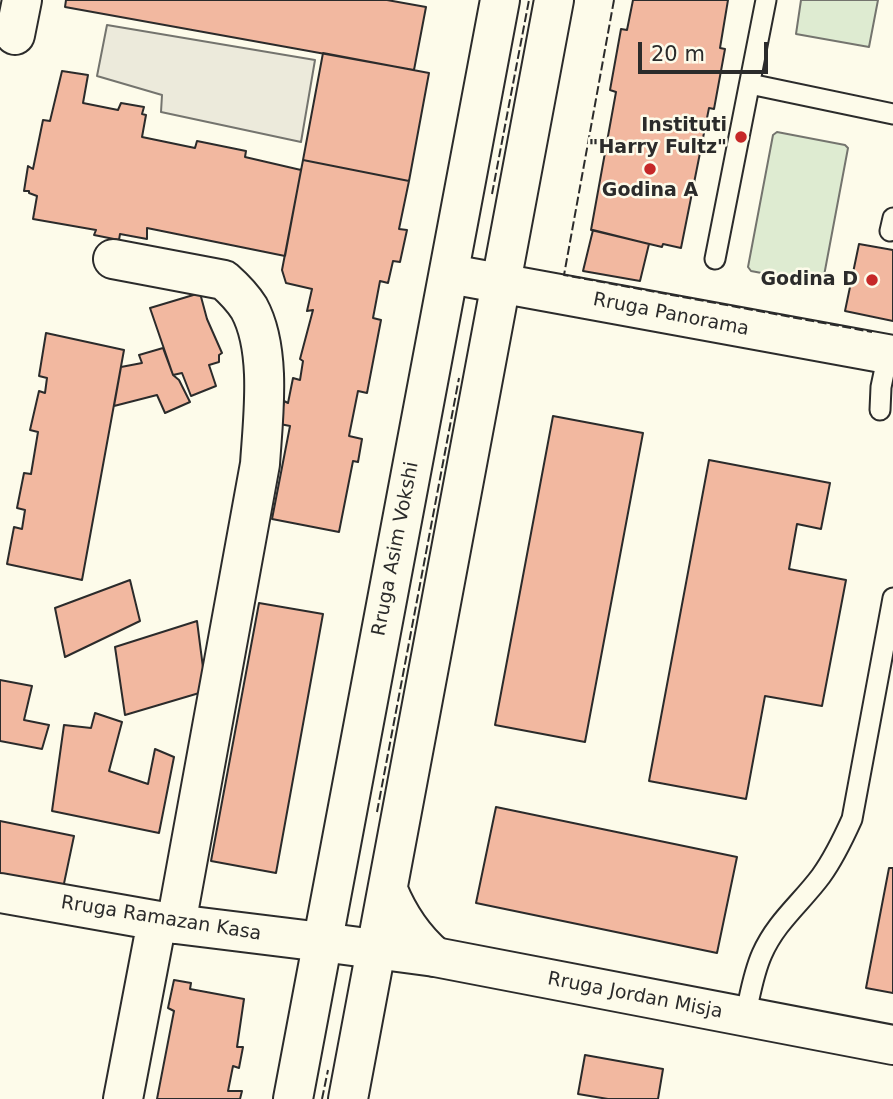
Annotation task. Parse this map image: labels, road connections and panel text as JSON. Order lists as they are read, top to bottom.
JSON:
{
  "streets": {
    "main road": [
      "Rruga Panorama",
      "Rruga Asim Vokshi",
      "Rruga Ramazan Kasa",
      "Rruga Jordan Misja"
    ]
  },
  "crossings": [
    ["Rruga Panorama", "Rruga Asim Vokshi"],
    ["Rruga Asim Vokshi", "Rruga Ramazan Kasa"],
    ["Rruga Ramazan Kasa", "Rruga Jordan Misja"]
  ],
  "places": ["Instituti \"Harry Fultz\"", "Godina A", "Godina D"],
  "scale_bar": "20 m"
}
